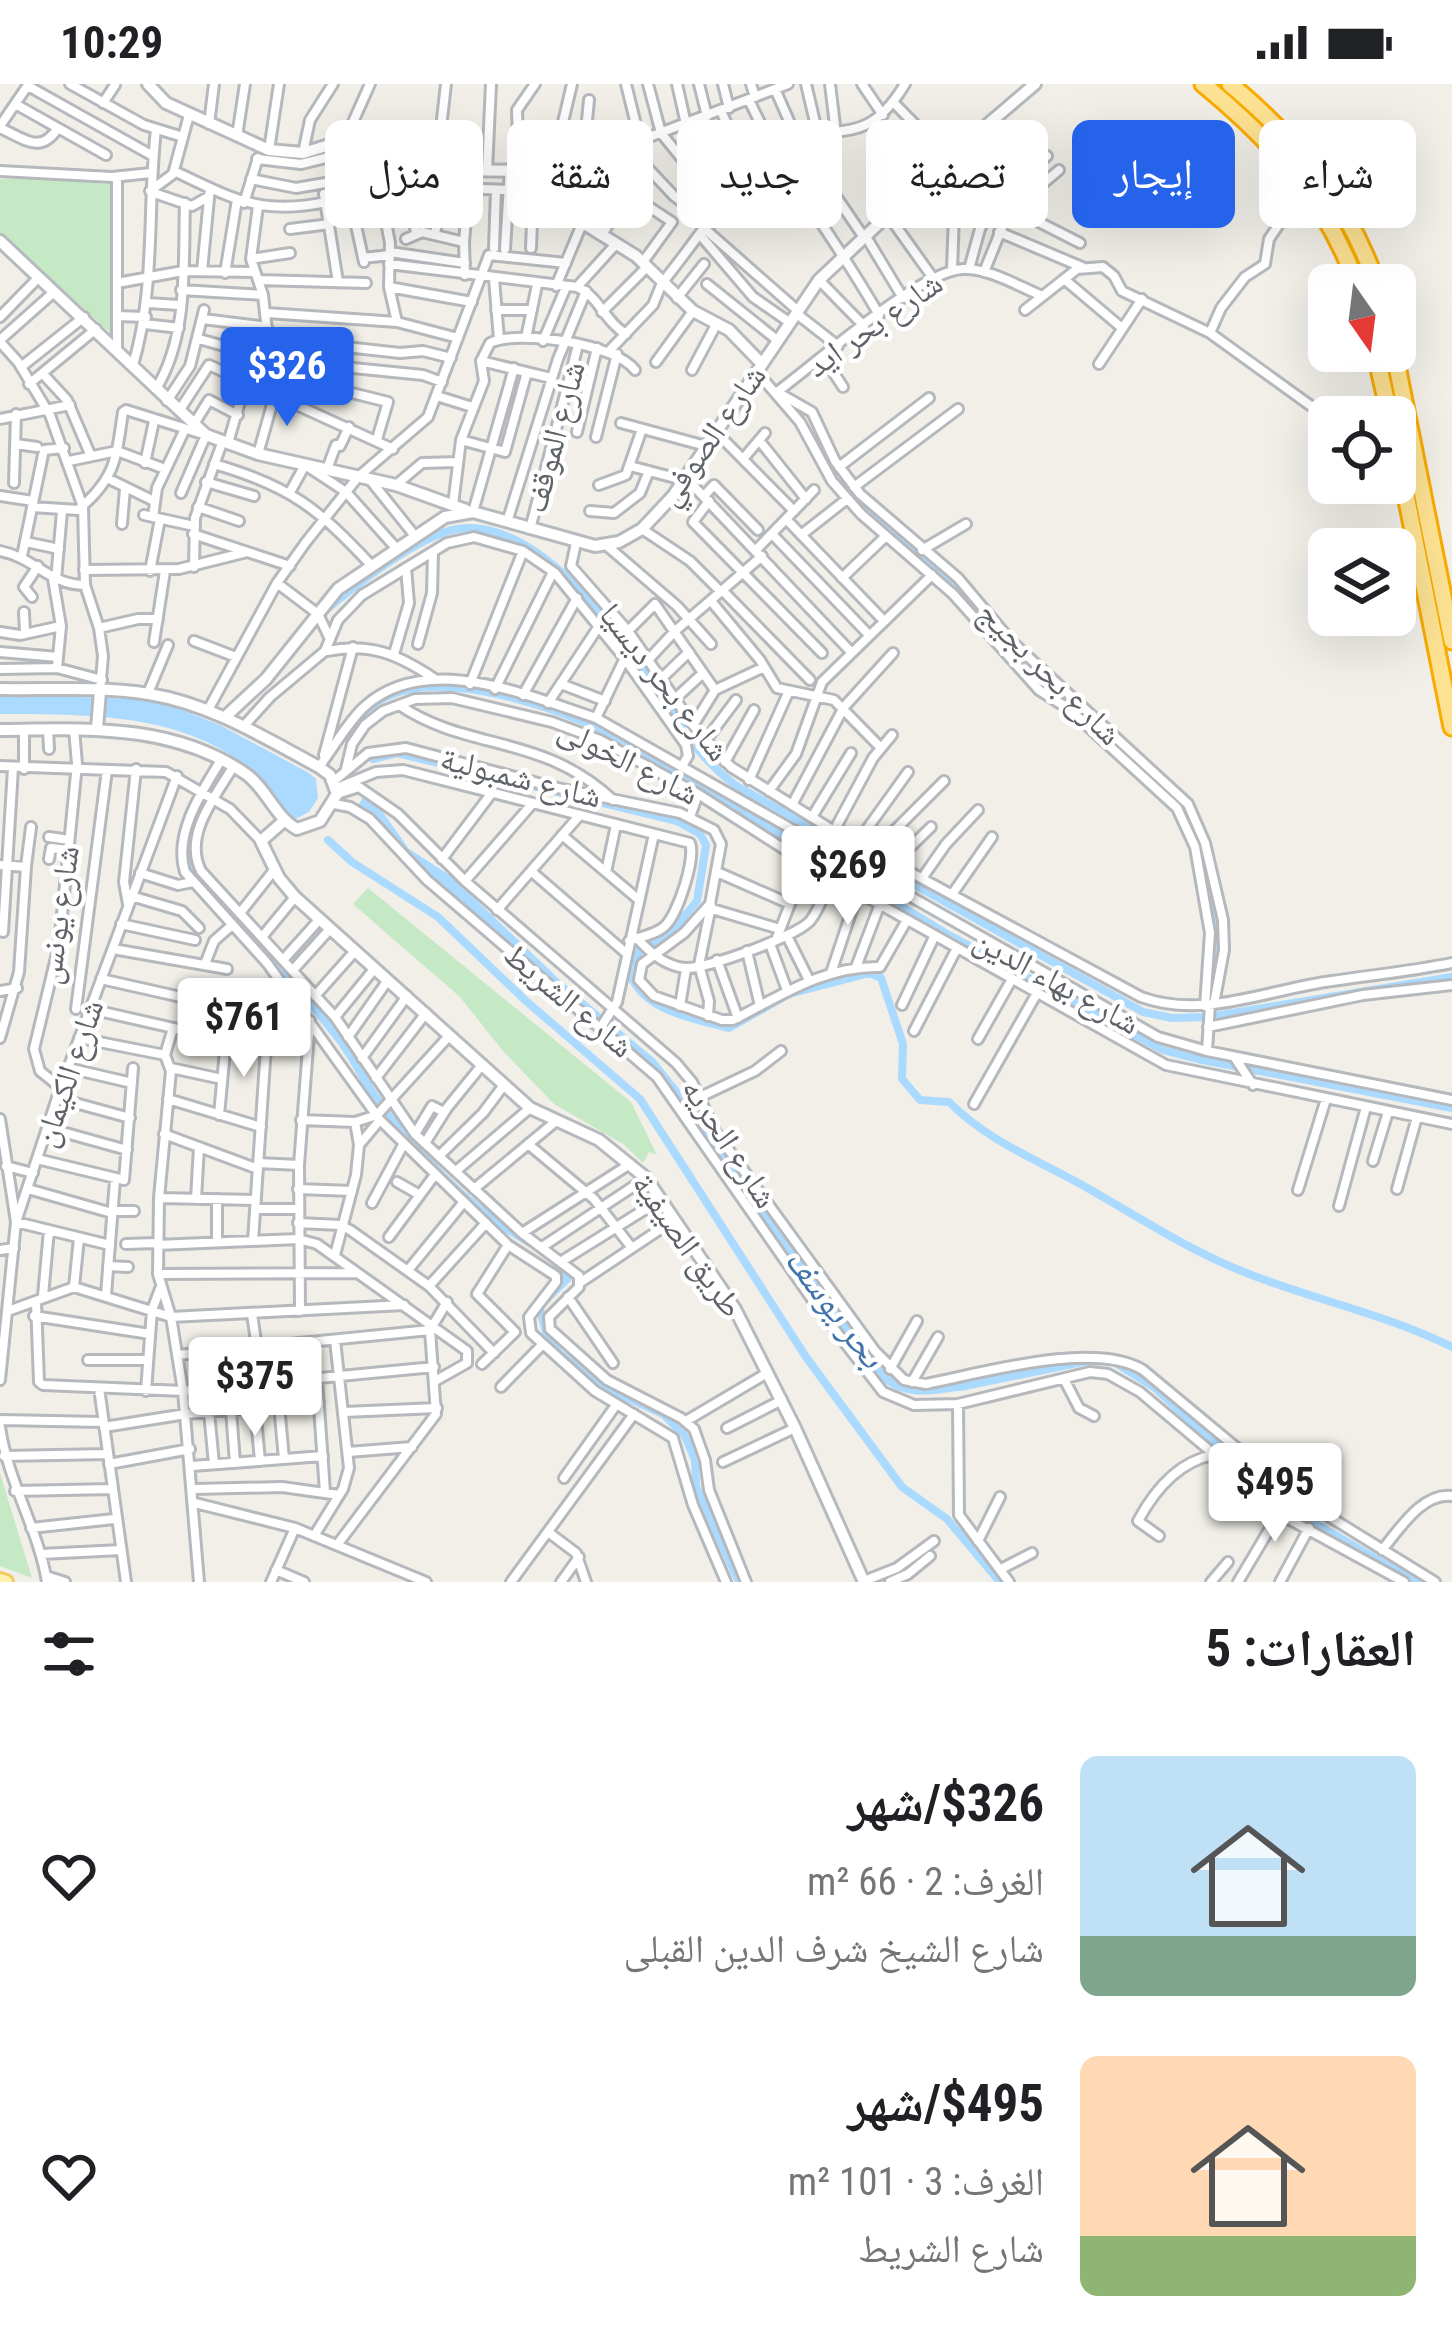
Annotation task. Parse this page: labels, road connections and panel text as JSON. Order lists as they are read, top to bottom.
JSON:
{
  "streets": {
    "street": [
      "شارع بحر ايد",
      "شارع الصوفي",
      "شارع الموقف",
      "شارع بحر بجيج",
      "شارع بحر ديسيا",
      "شارع الخولى",
      "شارع شمبولية",
      "شارع يونس",
      "شارع بهاء الدين",
      "شارع الشريط",
      "شارع الكيمان",
      "شارع الحريه",
      "طريق الصيفية"
    ]
  },
  "crossings": [
    ["شارع بحر ايد", "شارع بحر بجيج"],
    ["شارع الصوفي", "شارع الموقف"],
    ["شارع الصوفي", "شارع بحر بجيج"],
    ["شارع الصوفي", "شارع بحر ديسيا"],
    ["شارع بحر بجيج", "شارع بحر ديسيا"],
    ["شارع شمبولية", "شارع الشريط"],
    ["شارع شمبولية", "شارع الحريه"],
    ["شارع يونس", "شارع الكيمان"],
    ["شارع بهاء الدين", "شارع الحريه"],
    ["شارع الشريط", "شارع الحريه"]
  ],
  "water": ["بحر يوسف"],
  "north": "bottom",
  "page": {
    "status": "10:29",
    "chip": [
      "شراء",
      "إيجار",
      "تصفية",
      "جديد",
      "شقة",
      "منزل"
    ],
    "price": [
      "$326",
      "$269",
      "$761",
      "$375",
      "$495"
    ],
    "heading": "العقارات: 5",
    "list": [
      {
        "name": "$326/شهر",
        "note": "الغرف: 2 · 66 m² · شارع الشيخ شرف الدين القبلى"
      },
      {
        "name": "$495/شهر",
        "note": "الغرف: 3 · 101 m² · شارع الشريط"
      }
    ]
  }
}
